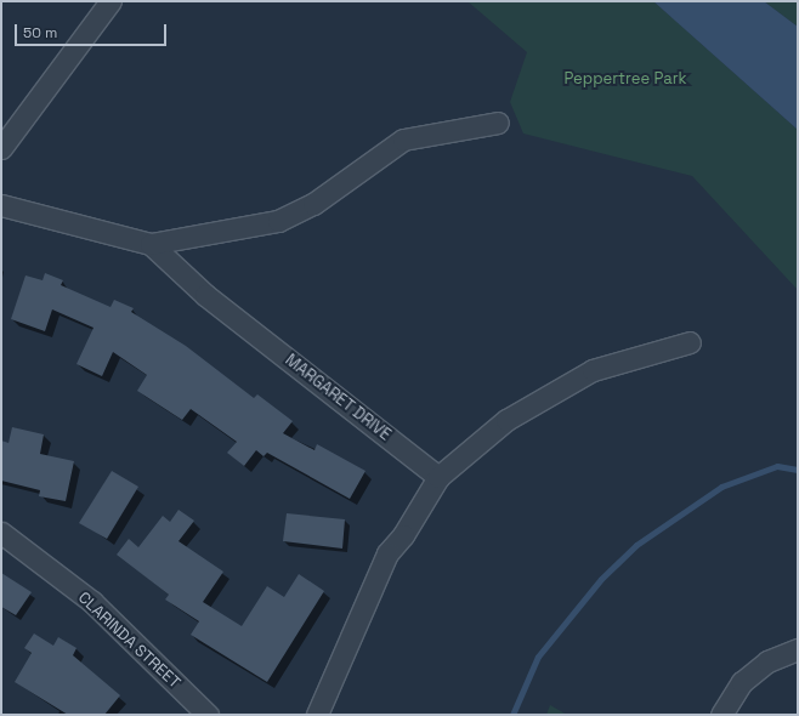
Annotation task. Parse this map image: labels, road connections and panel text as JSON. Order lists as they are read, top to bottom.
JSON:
{
  "streets": {
    "street": ["MARGARET DRIVE", "CLARINDA STREET"]
  },
  "parks": ["Peppertree Park"],
  "scale_bar": "50 m"
}
